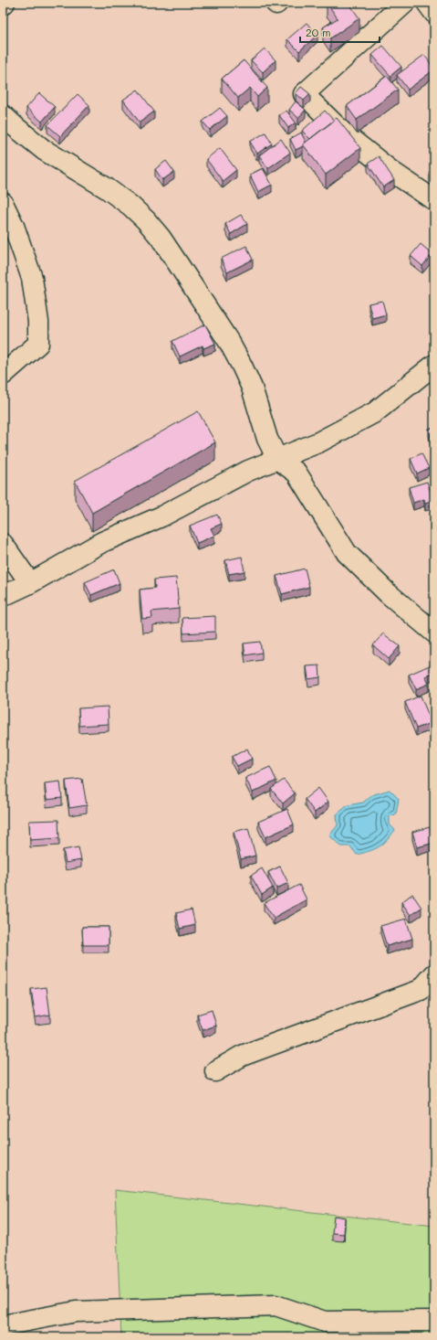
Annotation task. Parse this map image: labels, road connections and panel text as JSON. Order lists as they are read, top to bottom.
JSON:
{
  "scale_bar": "20 m"
}
